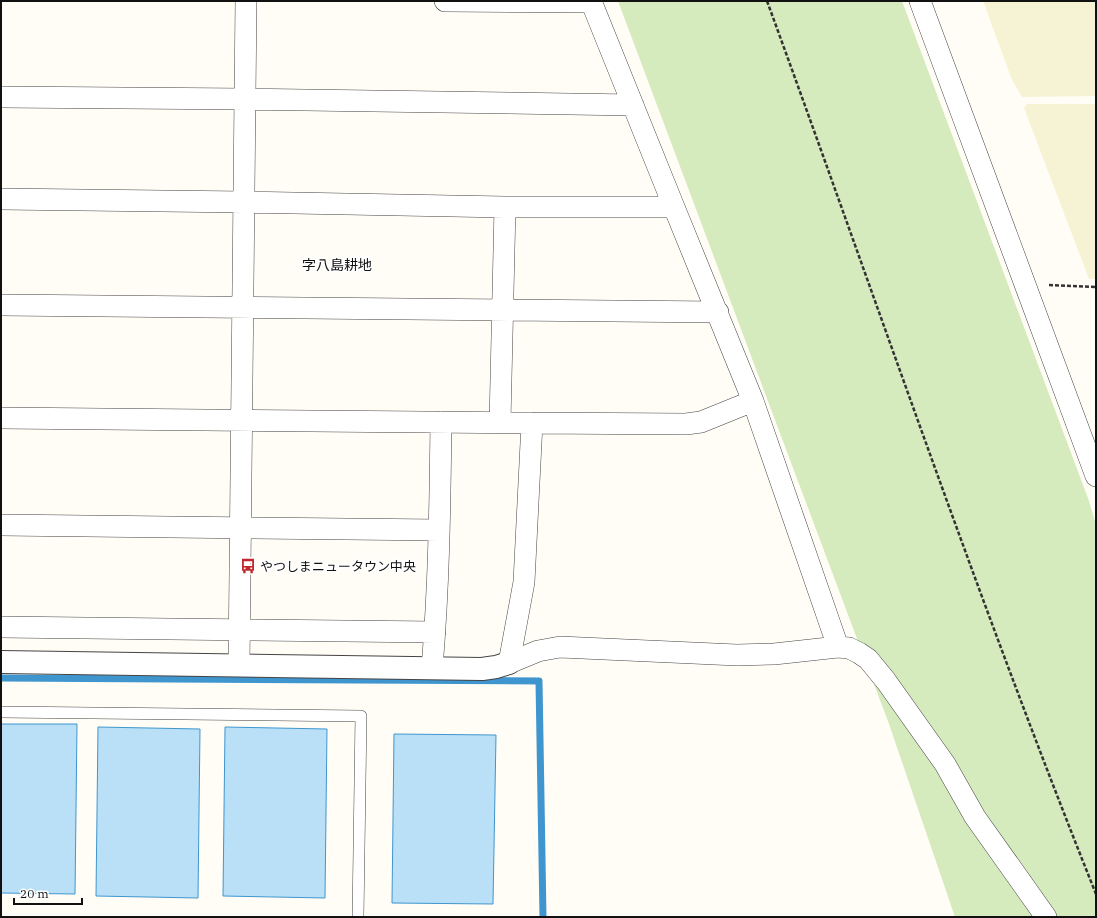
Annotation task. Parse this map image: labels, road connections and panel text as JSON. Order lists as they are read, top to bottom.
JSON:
{
  "districts": ["字八島耕地"],
  "places": {
    "bus stop": ["やつしまニュータウン中央"]
  },
  "scale_bar": "20 m"
}
